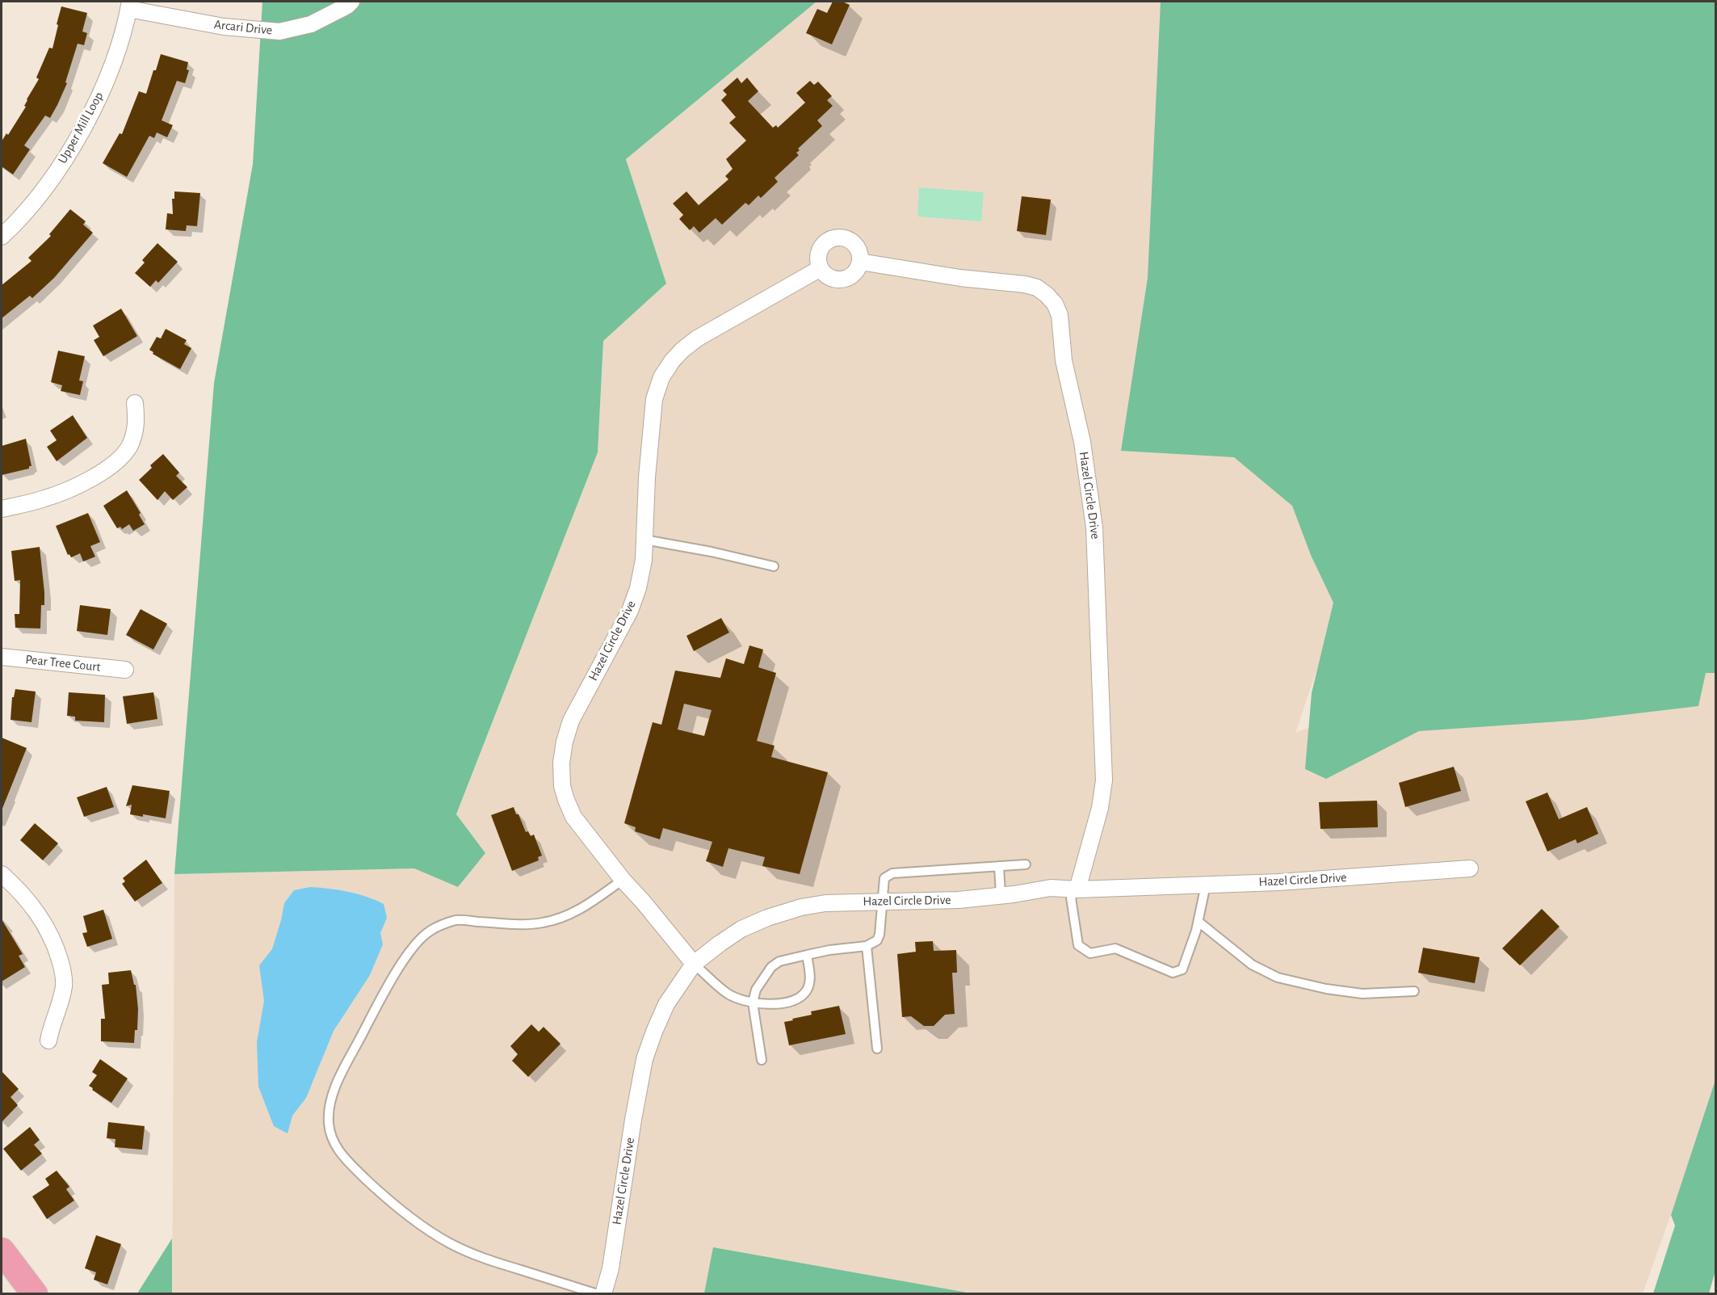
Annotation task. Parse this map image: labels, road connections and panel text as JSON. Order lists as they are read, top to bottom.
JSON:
{
  "streets": {
    "street": [
      "Arcari Drive",
      "Upper Mill Loop",
      "Hazel Circle Drive",
      "Pear Tree Court"
    ]
  },
  "crossings": [
    ["Arcari Drive", "Upper Mill Loop"]
  ]
}
